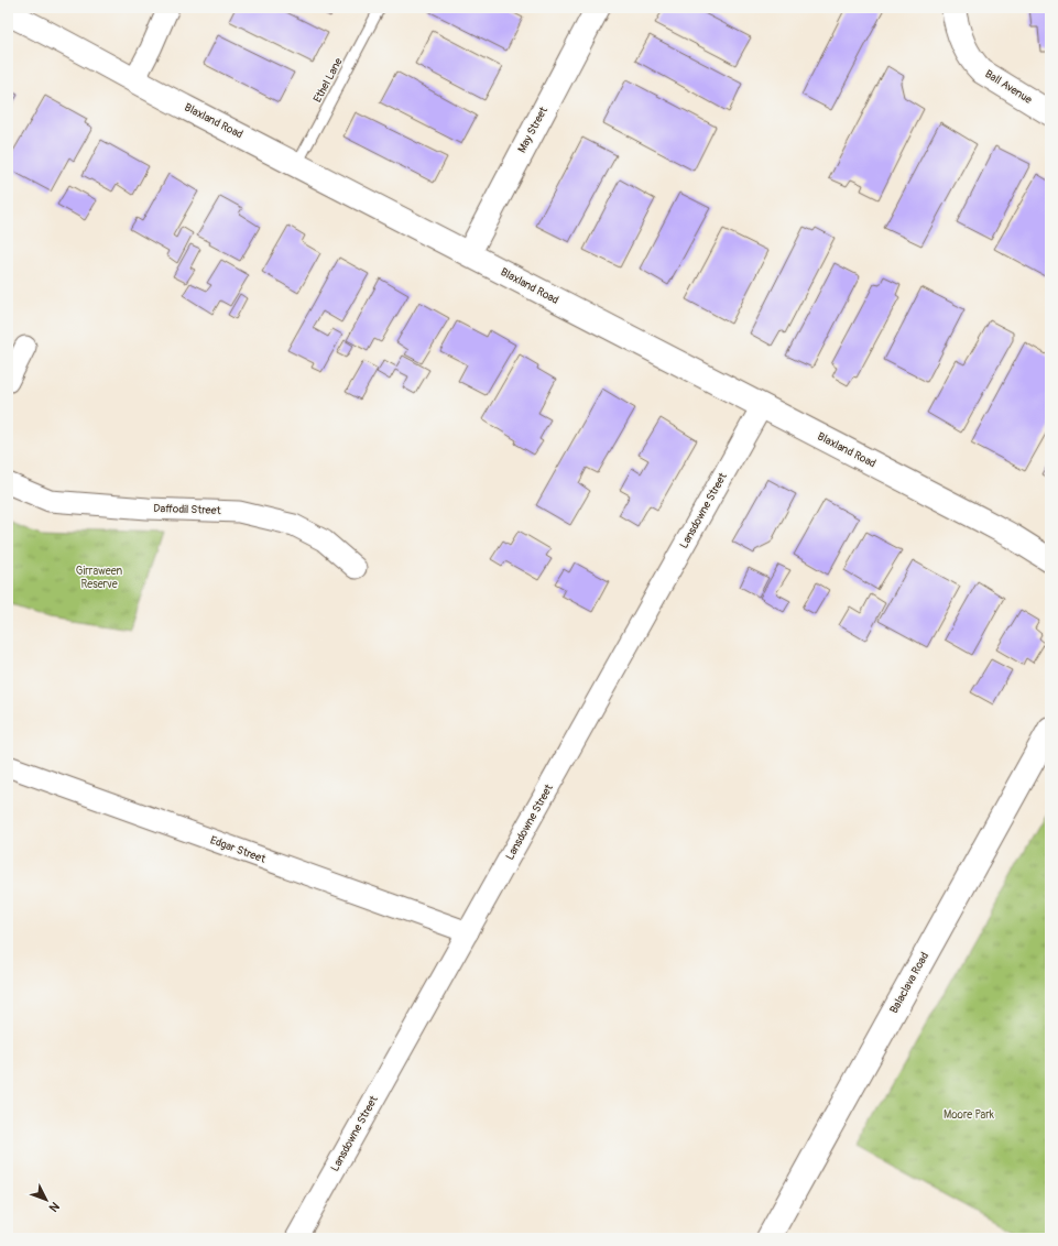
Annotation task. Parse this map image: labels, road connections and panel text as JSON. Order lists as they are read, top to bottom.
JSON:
{
  "streets": {
    "main road": [
      "Ball Avenue",
      "Blaxland Road",
      "May Street",
      "Balaclava Road"
    ],
    "street": ["Daffodil Street", "Lansdowne Street", "Edgar Street"],
    "lane": ["Ethel Lane"]
  },
  "crossings": [
    ["Ethel Lane", "Blaxland Road"],
    ["Blaxland Road", "May Street"],
    ["Blaxland Road", "Lansdowne Street"],
    ["Lansdowne Street", "Edgar Street"]
  ],
  "parks": ["Girraween Reserve", "Moore Park"],
  "north": "bottom right"
}
